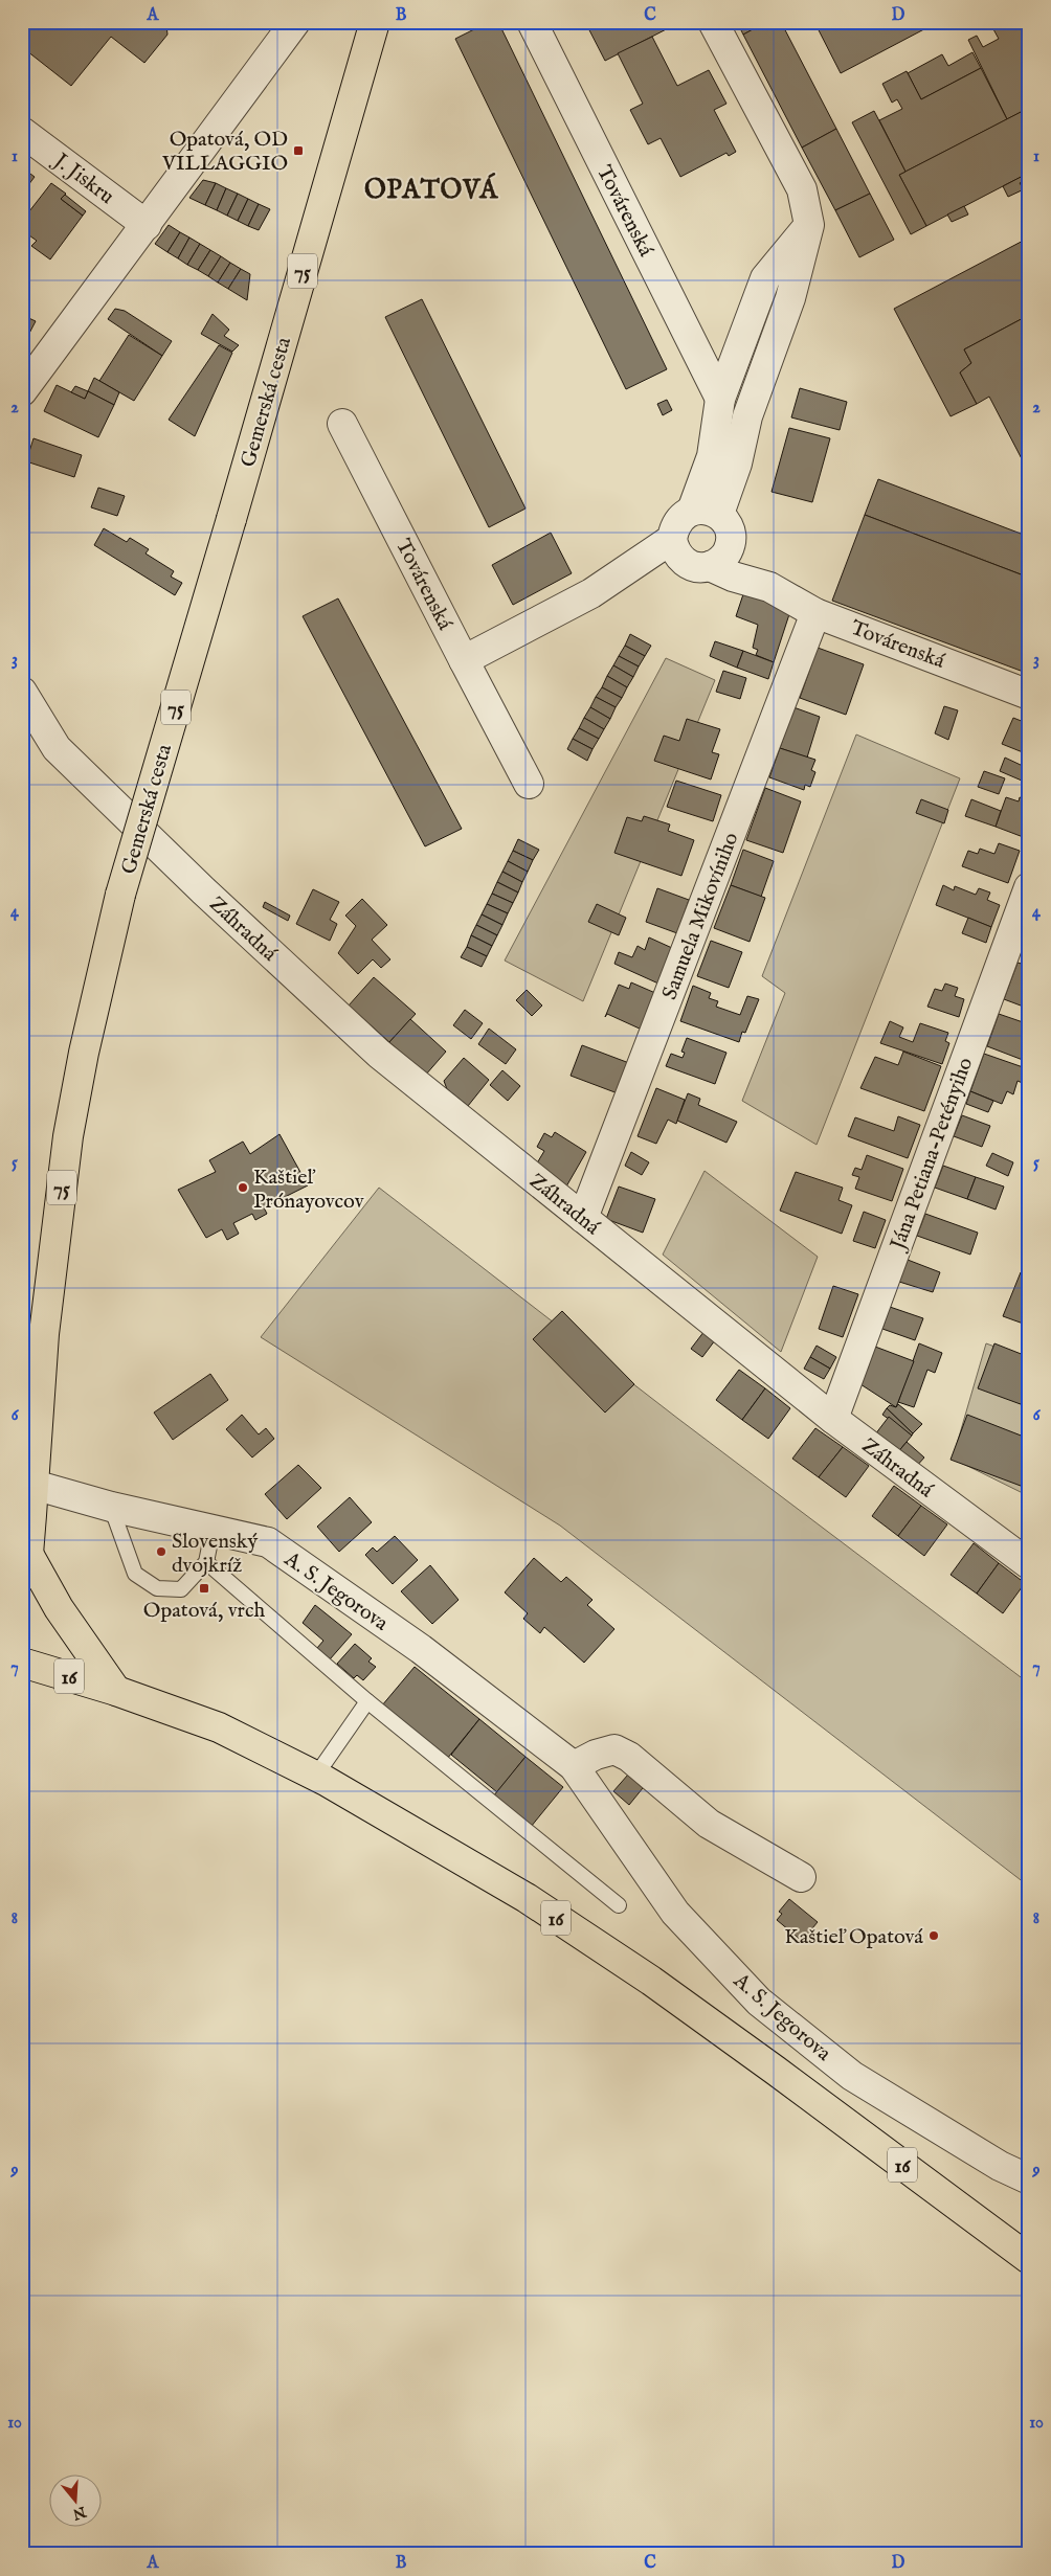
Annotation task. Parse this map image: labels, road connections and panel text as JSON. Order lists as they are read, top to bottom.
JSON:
{
  "streets": {
    "main road": ["75", "Gemerská cesta", "16"],
    "street": [
      "J. Jiskru",
      "Továrenská",
      "Samuela Mikovíniho",
      "Záhradná",
      "Jána Petiana-Petényiho",
      "A. S. Jegorova"
    ]
  },
  "crossings": [
    ["Továrenská", "Samuela Mikovíniho"],
    ["Gemerská cesta", "Záhradná"],
    ["Gemerská cesta", "A. S. Jegorova"],
    ["Samuela Mikovíniho", "Záhradná"],
    ["Záhradná", "Jána Petiana-Petényiho"]
  ],
  "districts": ["OPATOVÁ"],
  "places": {
    "transit": ["Opatová, OD VILLAGGIO", "Opatová, vrch"],
    "other": ["Kaštieľ Prónayovcov", "Slovenský dvojkríž", "Kaštieľ Opatová"]
  },
  "north": "bottom",
  "grid": {
    "columns": [
      "A",
      "B",
      "C",
      "D"
    ],
    "rows": [
      "1",
      "2",
      "3",
      "4",
      "5",
      "6",
      "7",
      "8",
      "9",
      "10"
    ]
  }
}
